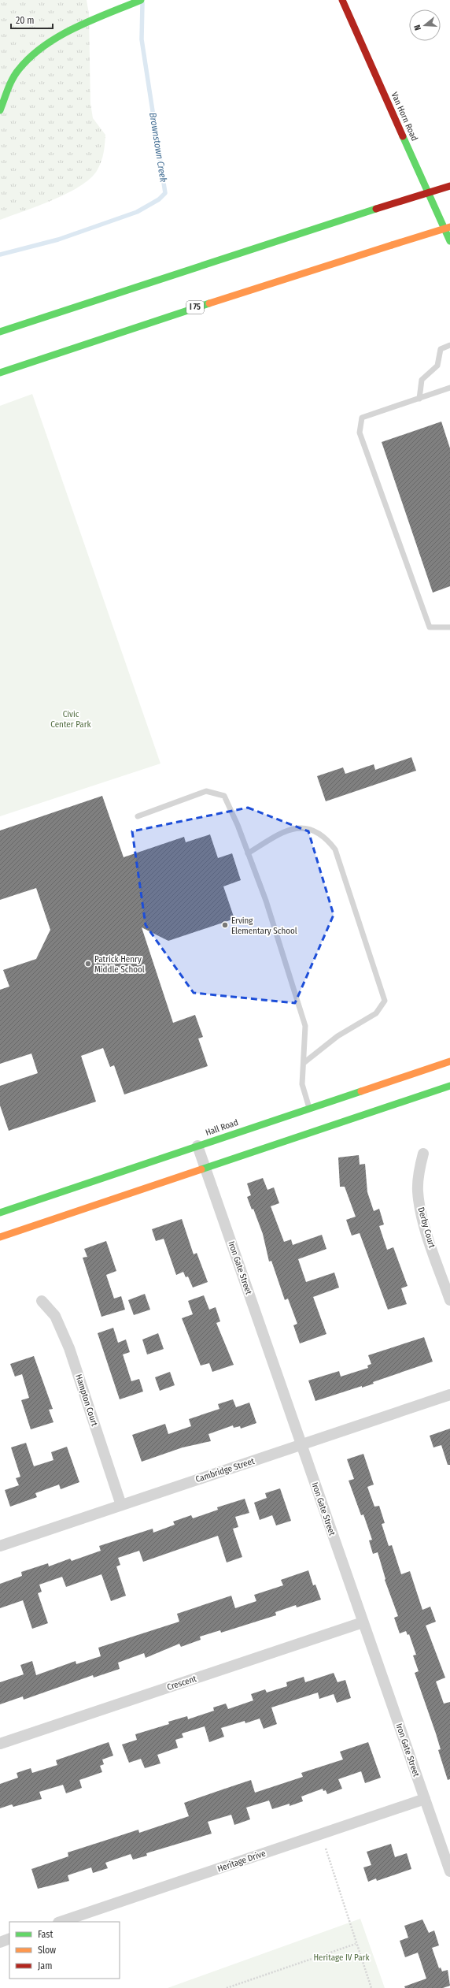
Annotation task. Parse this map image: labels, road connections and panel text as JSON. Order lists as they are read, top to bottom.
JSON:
{
  "streets": {
    "main road": ["Van Horn Road", "I 75", "Hall Road"],
    "street": [
      "Derby Court",
      "Iron Gate Street",
      "Hampton Court",
      "Cambridge Street",
      "Crescent",
      "Heritage Drive"
    ]
  },
  "crossings": [
    ["Hall Road", "Iron Gate Street"],
    ["Iron Gate Street", "Cambridge Street"],
    ["Iron Gate Street", "Crescent"],
    ["Iron Gate Street", "Heritage Drive"],
    ["Hampton Court", "Cambridge Street"]
  ],
  "water": ["Brownstown Creek"],
  "parks": ["Civic Center Park", "Heritage IV Park"],
  "places": ["Erving Elementary School", "Patrick Henry Middle School"],
  "legend": ["Fast", "Slow", "Jam"],
  "scale_bar": "20 m",
  "north": "left"
}
